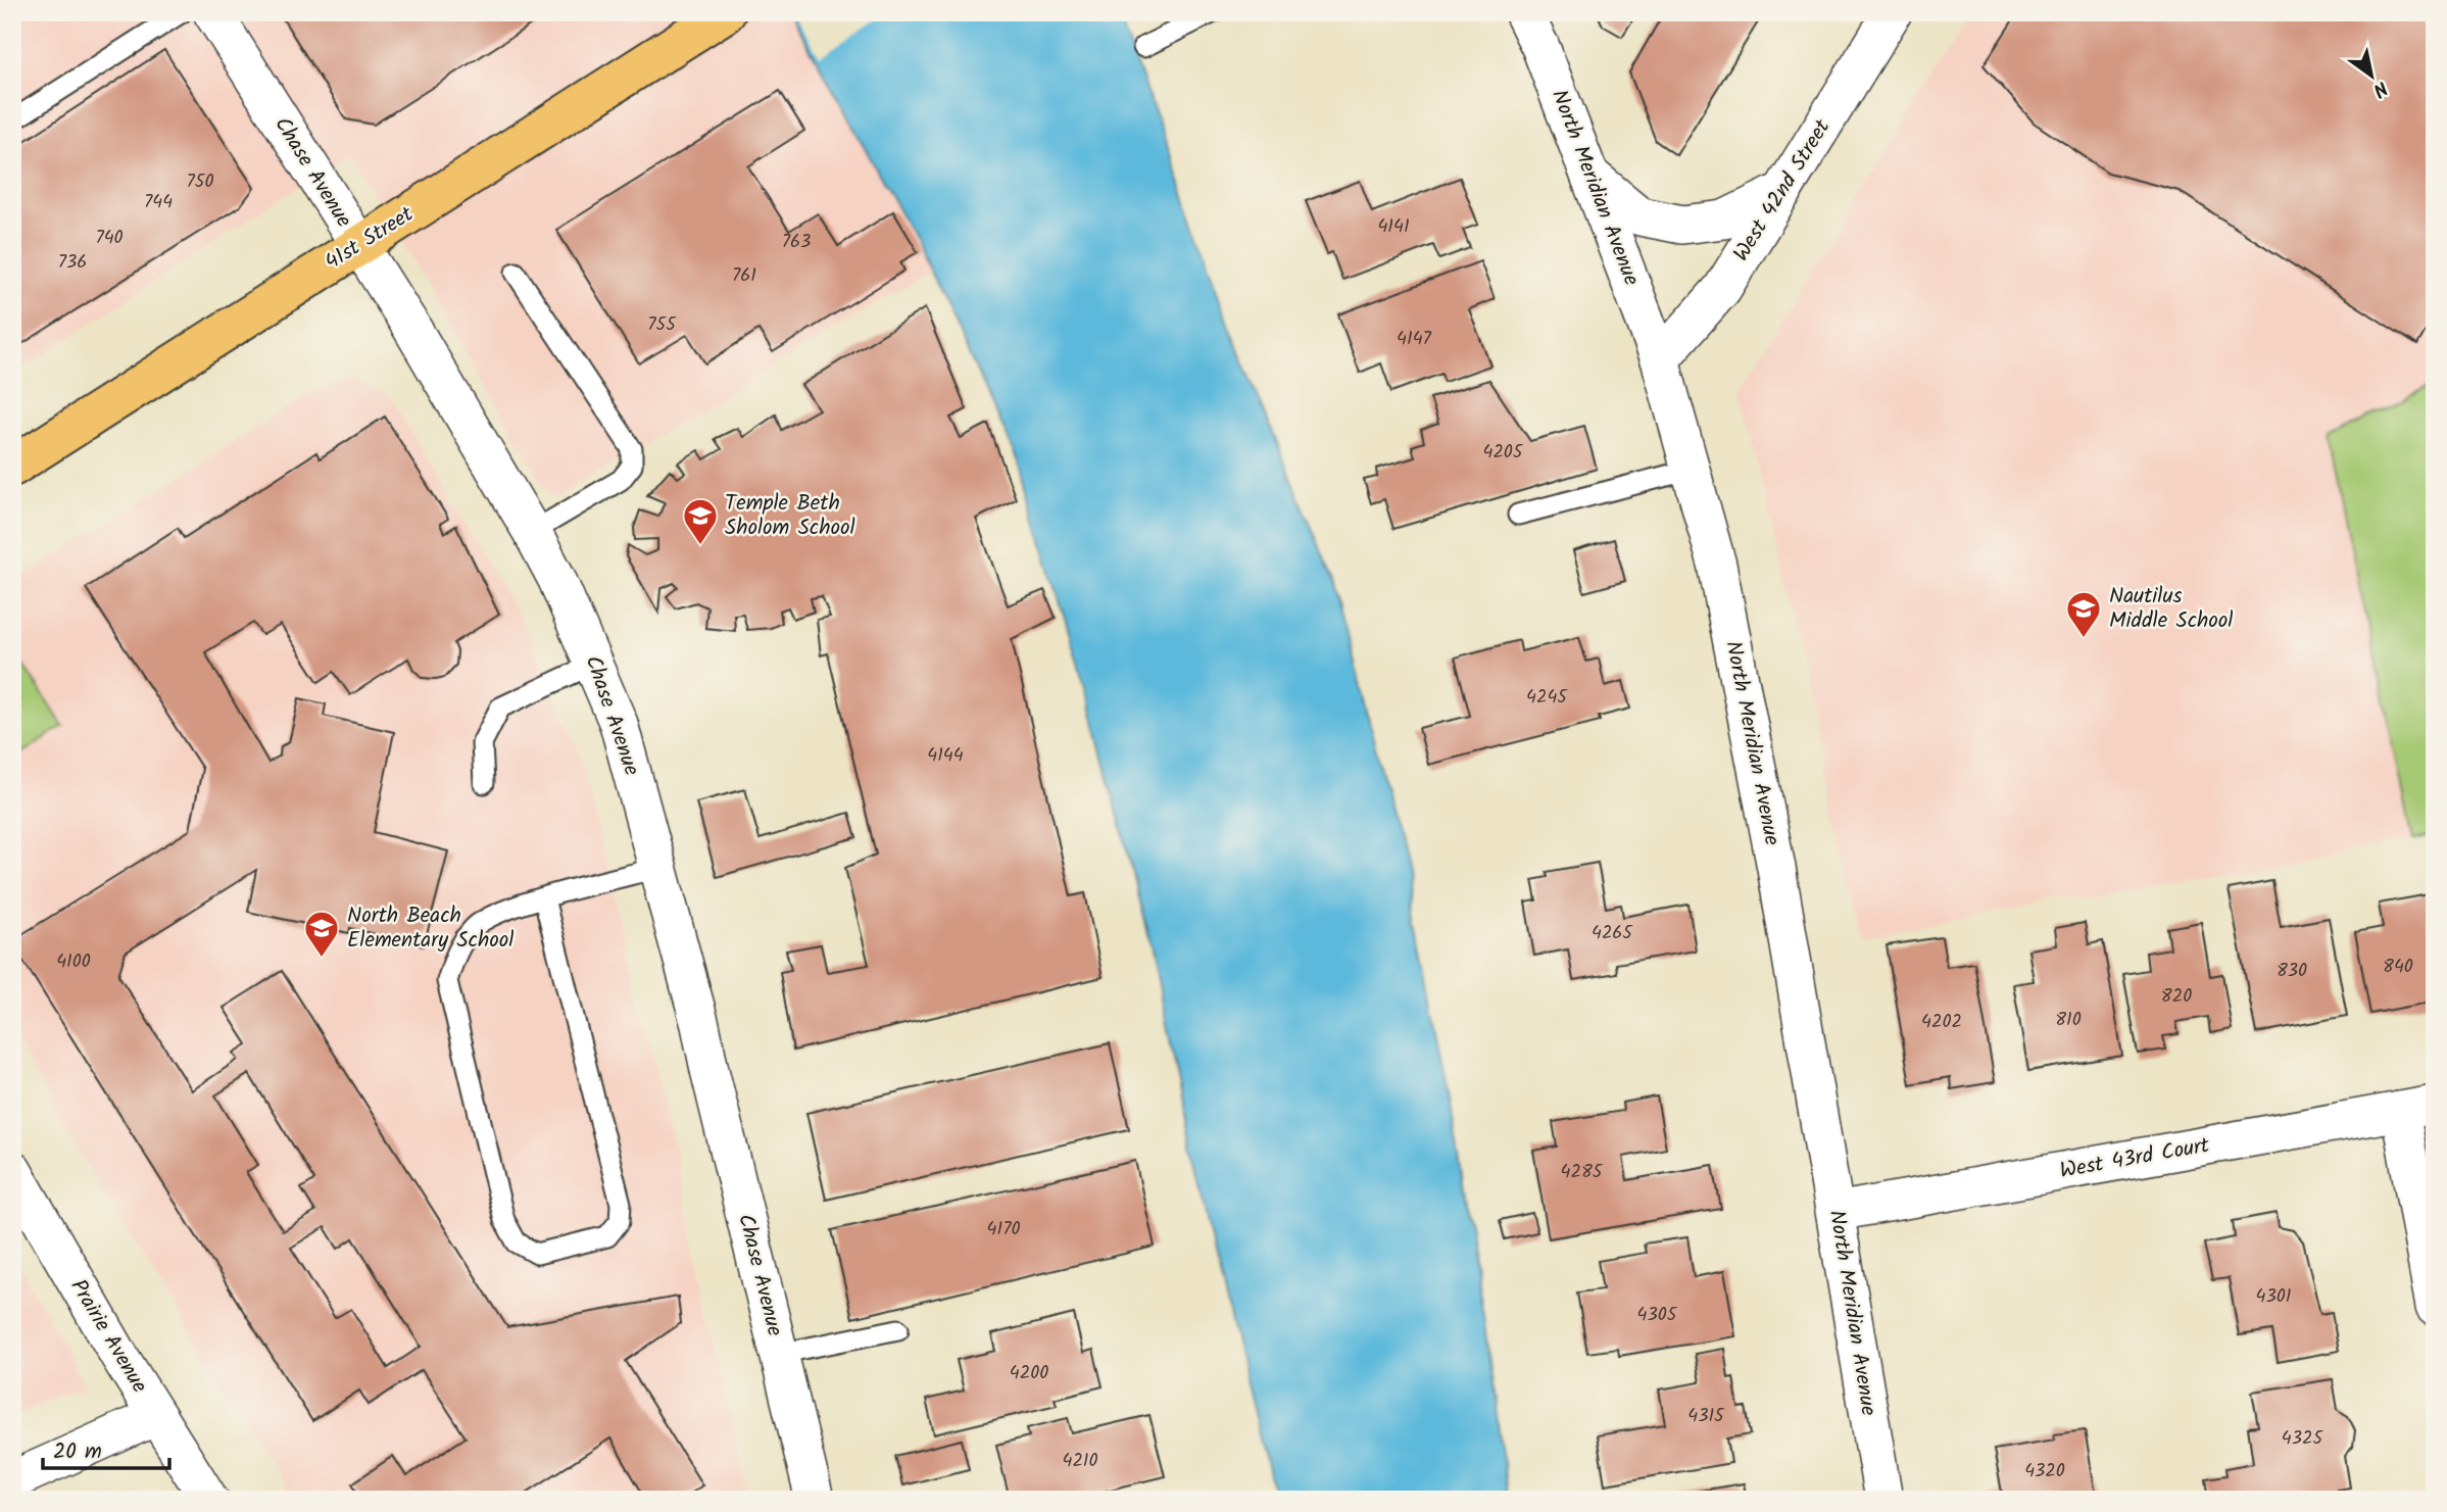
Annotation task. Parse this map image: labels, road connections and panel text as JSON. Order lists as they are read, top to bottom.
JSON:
{
  "streets": {
    "main road": ["41st Street"],
    "street": [
      "Chase Avenue",
      "North Meridian Avenue",
      "West 42nd Street",
      "West 43rd Court",
      "Prairie Avenue"
    ]
  },
  "crossings": [
    ["Chase Avenue", "41st Street"],
    ["North Meridian Avenue", "West 42nd Street"],
    ["North Meridian Avenue", "West 43rd Court"]
  ],
  "places": {
    "school or university": ["Temple Beth Sholom School", "Nautilus Middle School", "North Beach Elementary School"]
  },
  "house_numbers": [
    "750",
    "744",
    "4141",
    "740",
    "763",
    "736",
    "761",
    "755",
    "4147",
    "4205",
    "4245",
    "4144",
    "4265",
    "4100",
    "840",
    "830",
    "820",
    "810",
    "4202",
    "4285",
    "4170",
    "4301",
    "4305",
    "4200",
    "4315",
    "4325",
    "4210",
    "4320"
  ],
  "scale_bar": "20 m",
  "north": "bottom right"
}
